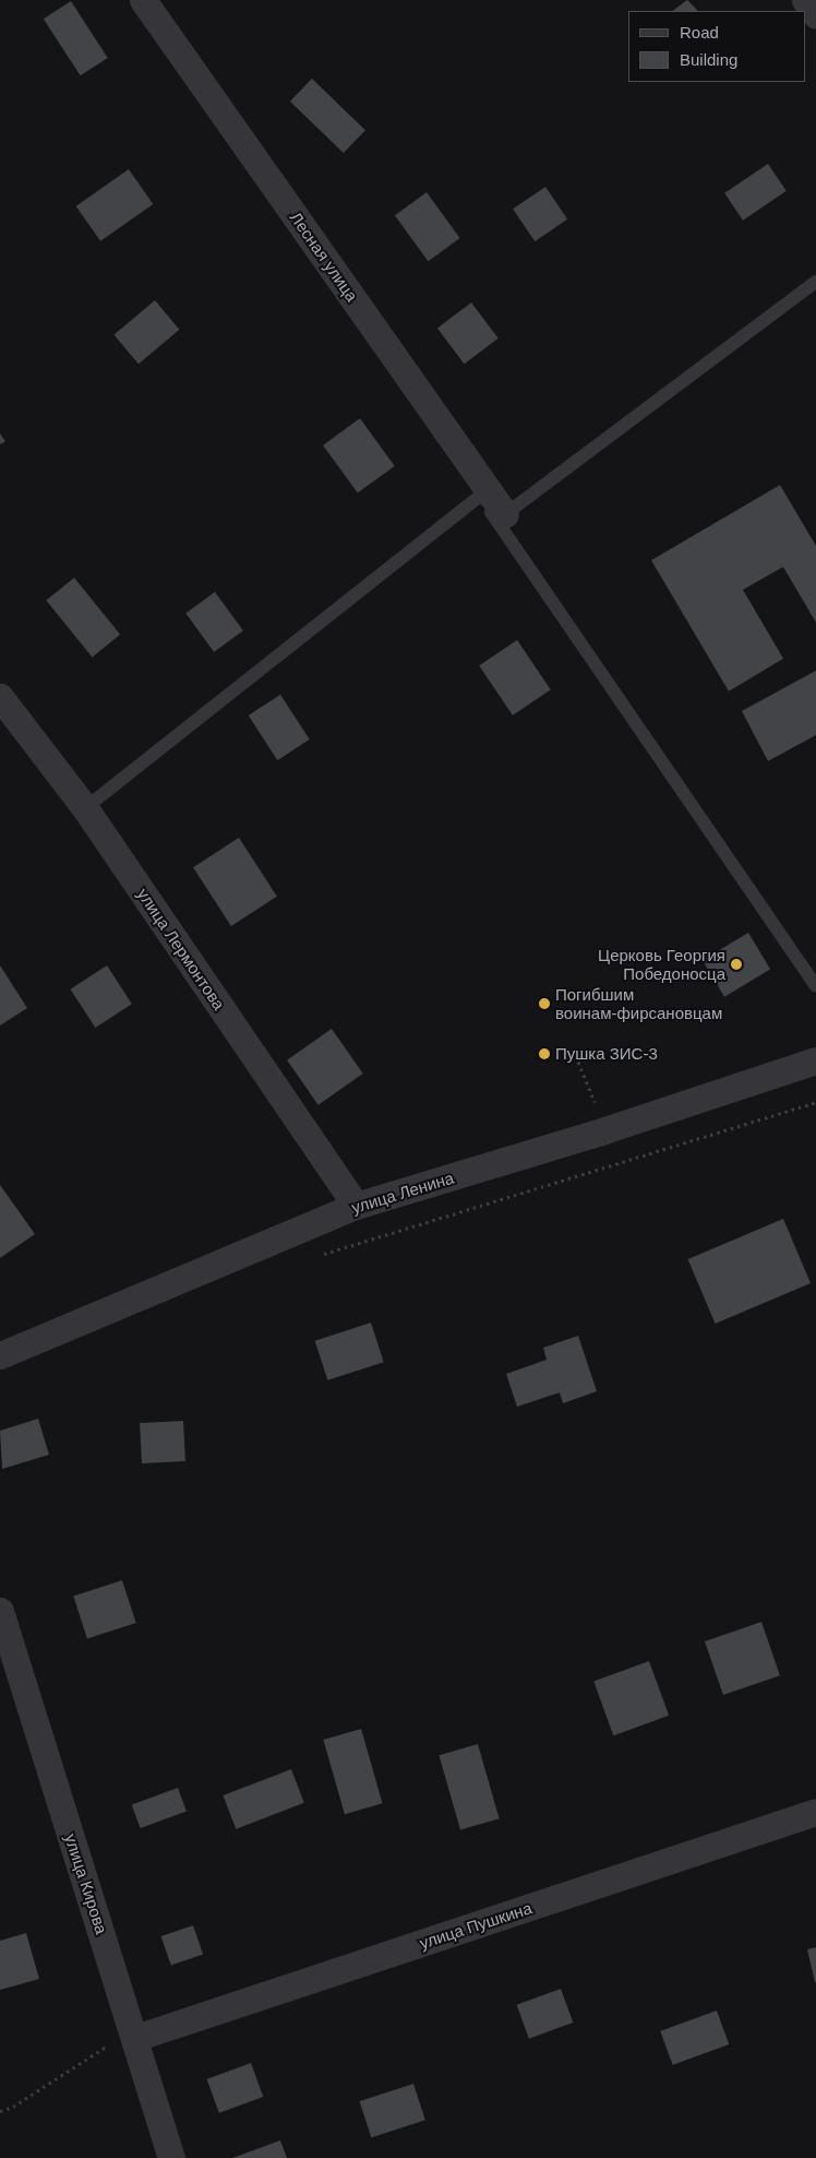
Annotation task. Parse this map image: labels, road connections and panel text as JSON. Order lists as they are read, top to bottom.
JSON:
{
  "streets": {
    "street": [
      "Лесная улица",
      "улица Лермонтова",
      "улица Ленина",
      "улица Кирова",
      "улица Пушкина"
    ]
  },
  "crossings": [
    ["улица Лермонтова", "улица Ленина"],
    ["улица Кирова", "улица Пушкина"]
  ],
  "places": ["Церковь Георгия Победоносца", "Погибшим воинам-фирсановцам", "Пушка ЗИС-3"],
  "legend": ["Road", "Building"]
}
